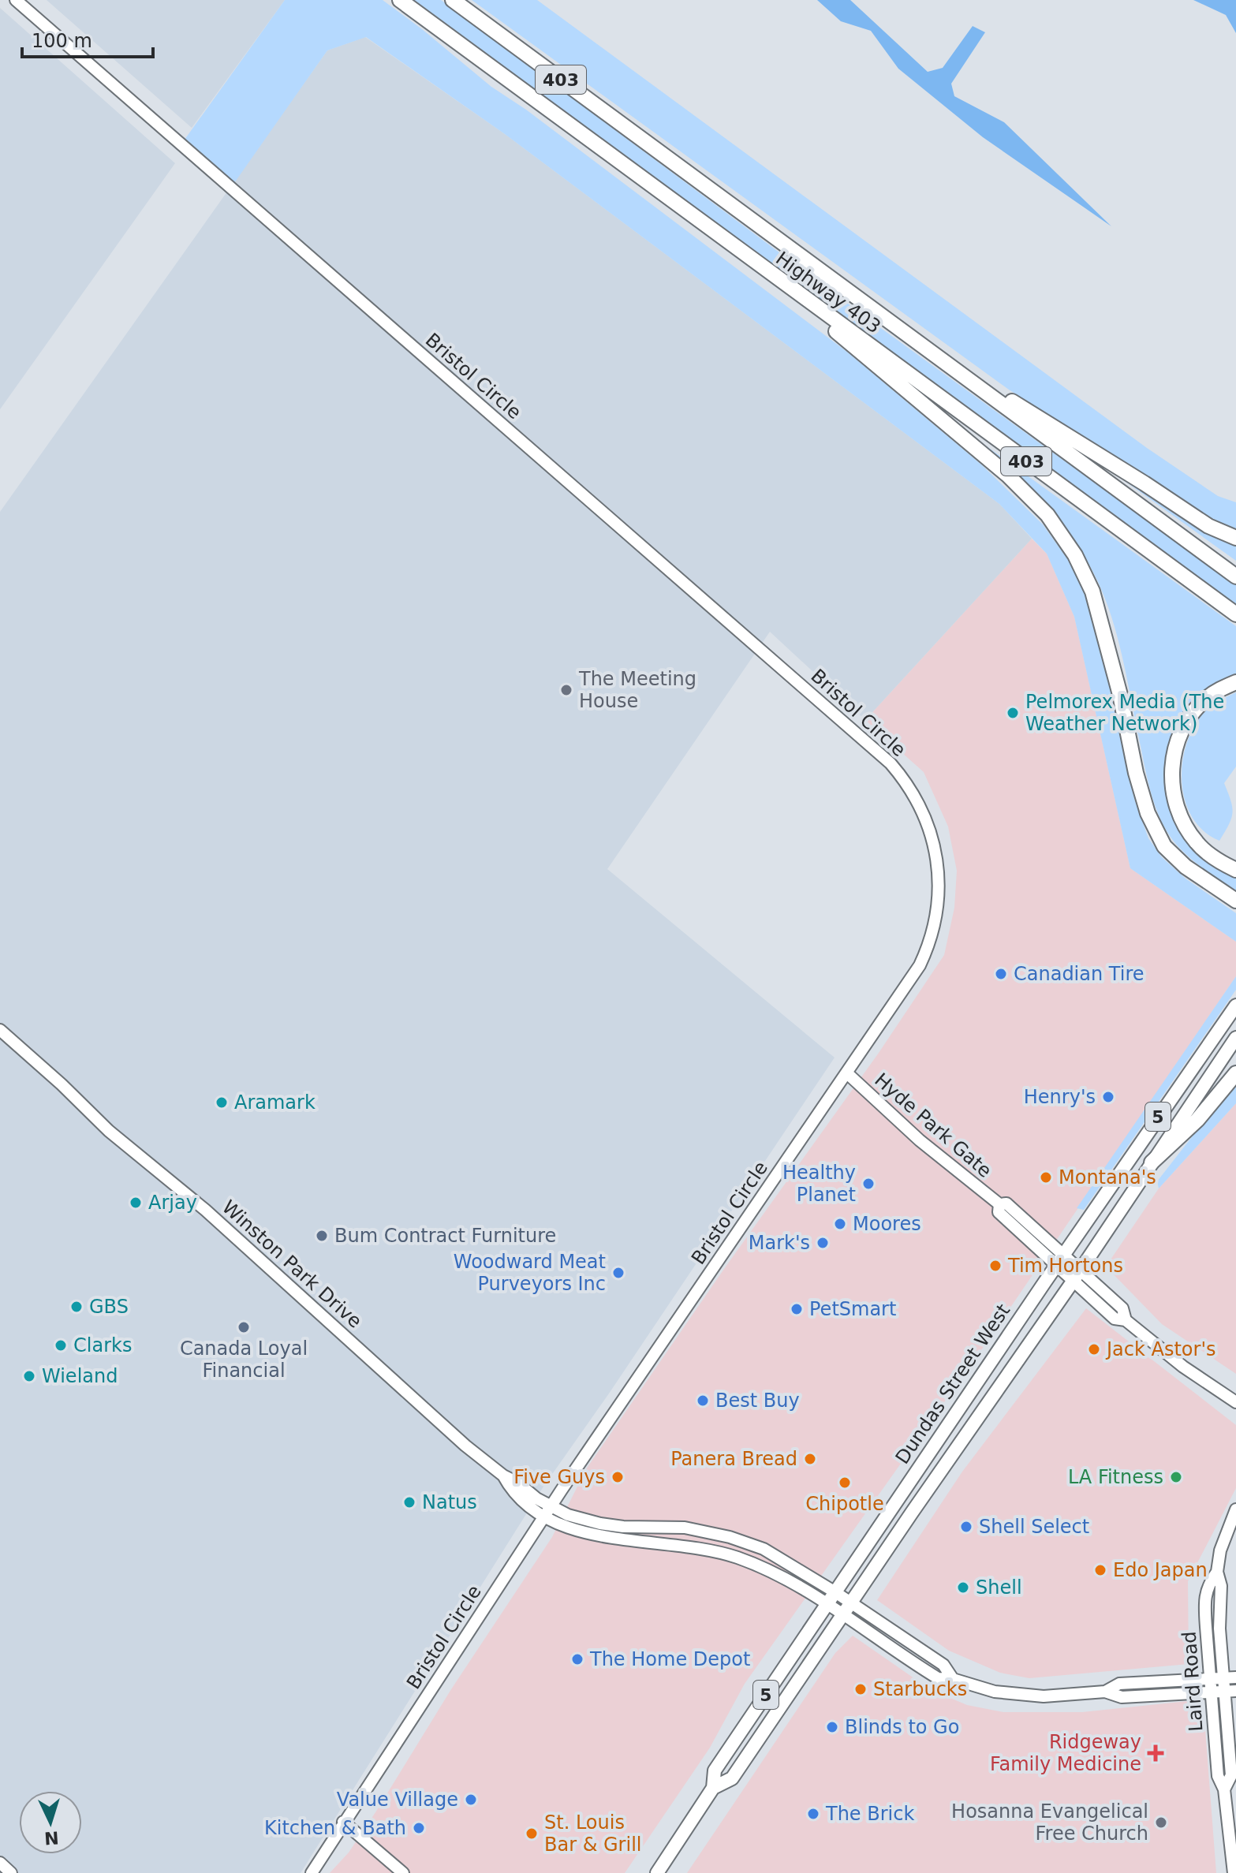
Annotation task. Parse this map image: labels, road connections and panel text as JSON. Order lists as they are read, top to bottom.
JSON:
{
  "streets": {
    "highway": ["403", "Highway 403"],
    "main road": ["5", "Dundas Street West"],
    "street": [
      "Bristol Circle",
      "Hyde Park Gate",
      "Winston Park Drive",
      "Laird Road"
    ]
  },
  "crossings": [
    ["Bristol Circle", "Hyde Park Gate"],
    ["Bristol Circle", "Winston Park Drive"],
    ["Hyde Park Gate", "Dundas Street West"],
    ["Winston Park Drive", "Dundas Street West"]
  ],
  "places": {
    "other": [
      "The Meeting House",
      "Pelmorex Media (The Weather Network)",
      "Canadian Tire",
      "Henry's",
      "Aramark",
      "Montana's",
      "Healthy Planet",
      "Arjay",
      "Moores",
      "Bum Contract Furniture",
      "Mark's",
      "Tim Hortons",
      "Woodward Meat Purveyors Inc",
      "GBS",
      "PetSmart",
      "Canada Loyal Financial",
      "Clarks",
      "Jack Astor's",
      "Wieland",
      "Best Buy",
      "Panera Bread",
      "Five Guys",
      "LA Fitness",
      "Chipotle",
      "Natus",
      "Shell Select",
      "Edo Japan",
      "Shell",
      "The Home Depot",
      "Starbucks",
      "Blinds to Go",
      "Value Village",
      "The Brick",
      "Hosanna Evangelical Free Church",
      "Kitchen & Bath",
      "St. Louis Bar & Grill"
    ],
    "health": ["Ridgeway Family Medicine"]
  },
  "scale_bar": "100 m",
  "north": "bottom"
}
